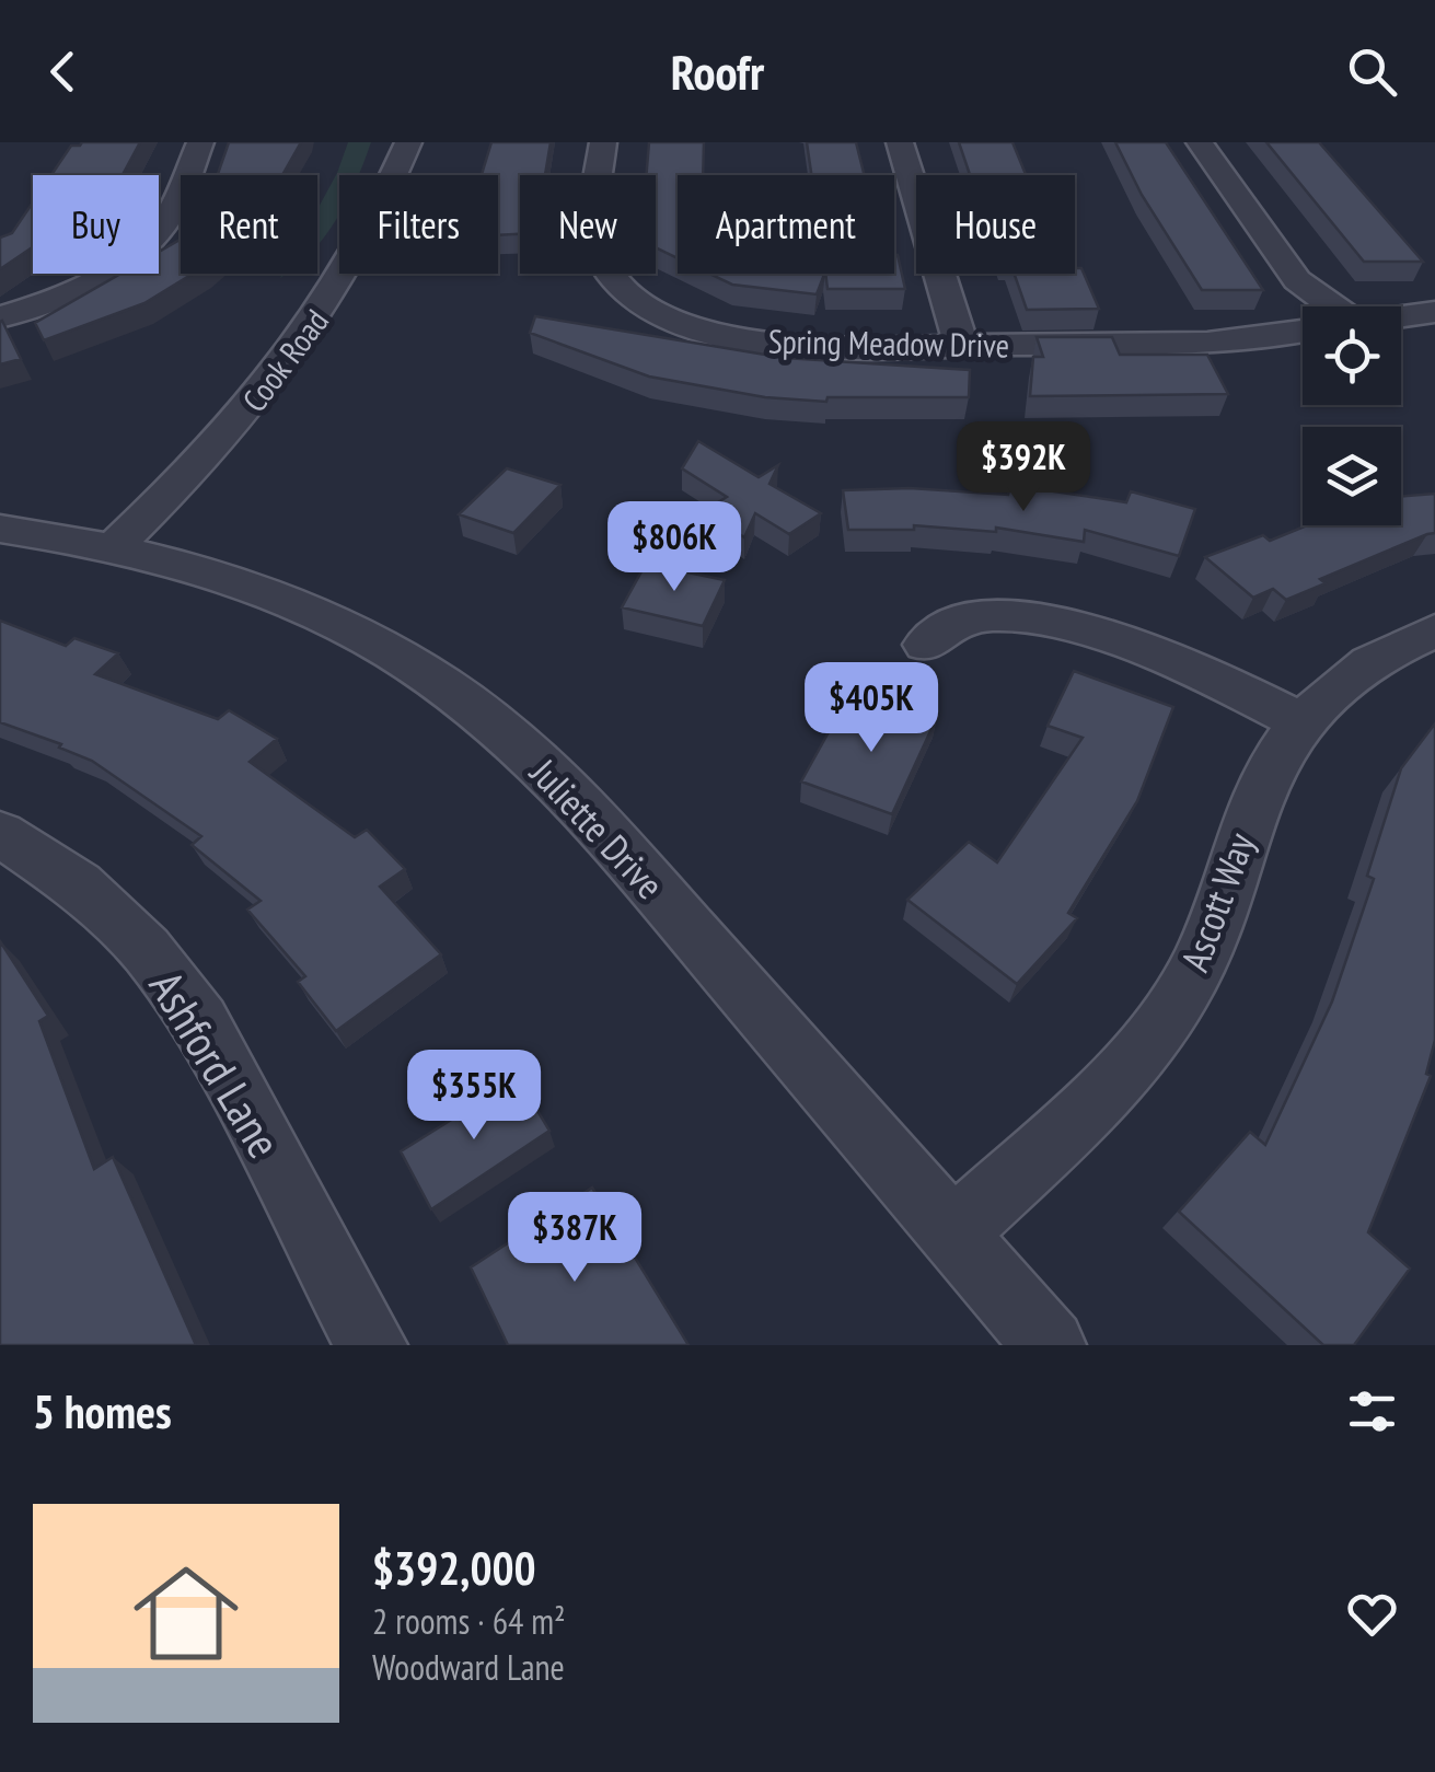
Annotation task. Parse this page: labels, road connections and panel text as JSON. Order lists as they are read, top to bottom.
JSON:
{
  "streets": {
    "street": [
      "Spring Meadow Drive",
      "Cook Road",
      "Juliette Drive",
      "Ascott Way",
      "Ashford Lane"
    ]
  },
  "crossings": [
    ["Cook Road", "Juliette Drive"],
    ["Juliette Drive", "Ascott Way"]
  ],
  "page": {
    "header": "Roofr",
    "chip": [
      "Buy",
      "Rent",
      "Filters",
      "New",
      "Apartment",
      "House"
    ],
    "price": [
      "$392K",
      "$806K",
      "$405K",
      "$355K",
      "$387K"
    ],
    "heading": "5 homes",
    "list": [
      {
        "name": "$392,000",
        "note": "2 rooms · 64 m² · Woodward Lane"
      }
    ]
  }
}
